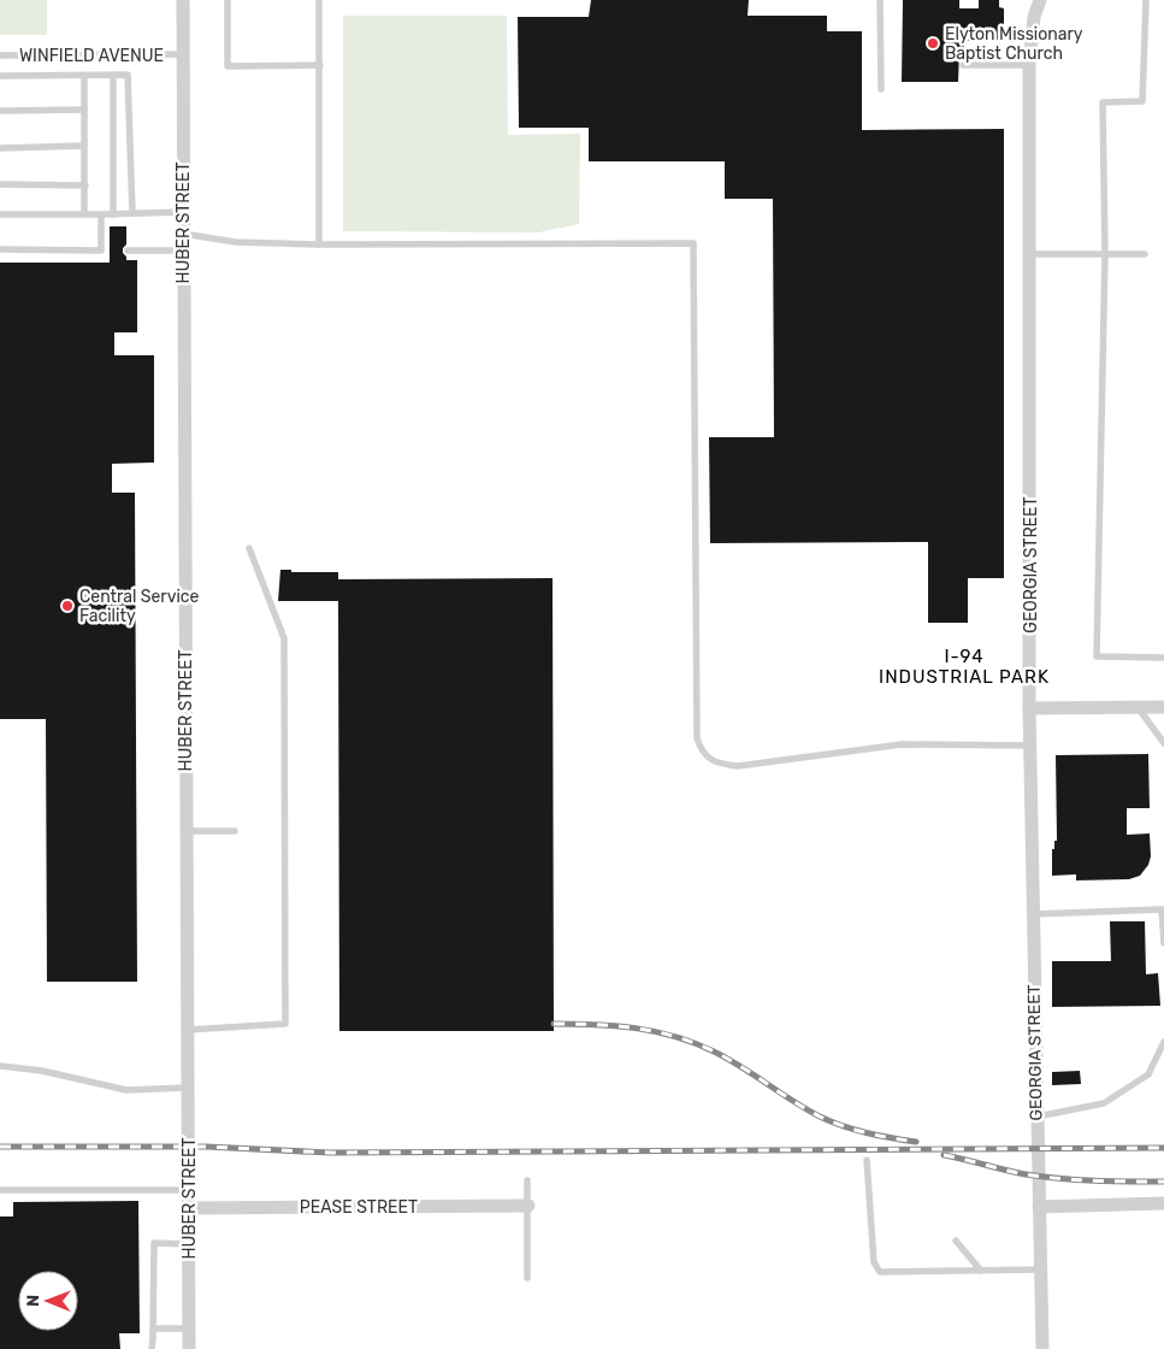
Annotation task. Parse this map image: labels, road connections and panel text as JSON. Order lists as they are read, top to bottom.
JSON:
{
  "streets": {
    "street": ["HUBER STREET", "GEORGIA STREET", "PEASE STREET"],
    "lane": ["WINFIELD AVENUE"]
  },
  "crossings": [
    ["WINFIELD AVENUE", "HUBER STREET"],
    ["HUBER STREET", "PEASE STREET"]
  ],
  "districts": ["I-94 INDUSTRIAL PARK"],
  "places": ["Elyton Missionary Baptist Church", "Central Service Facility"],
  "north": "left"
}
